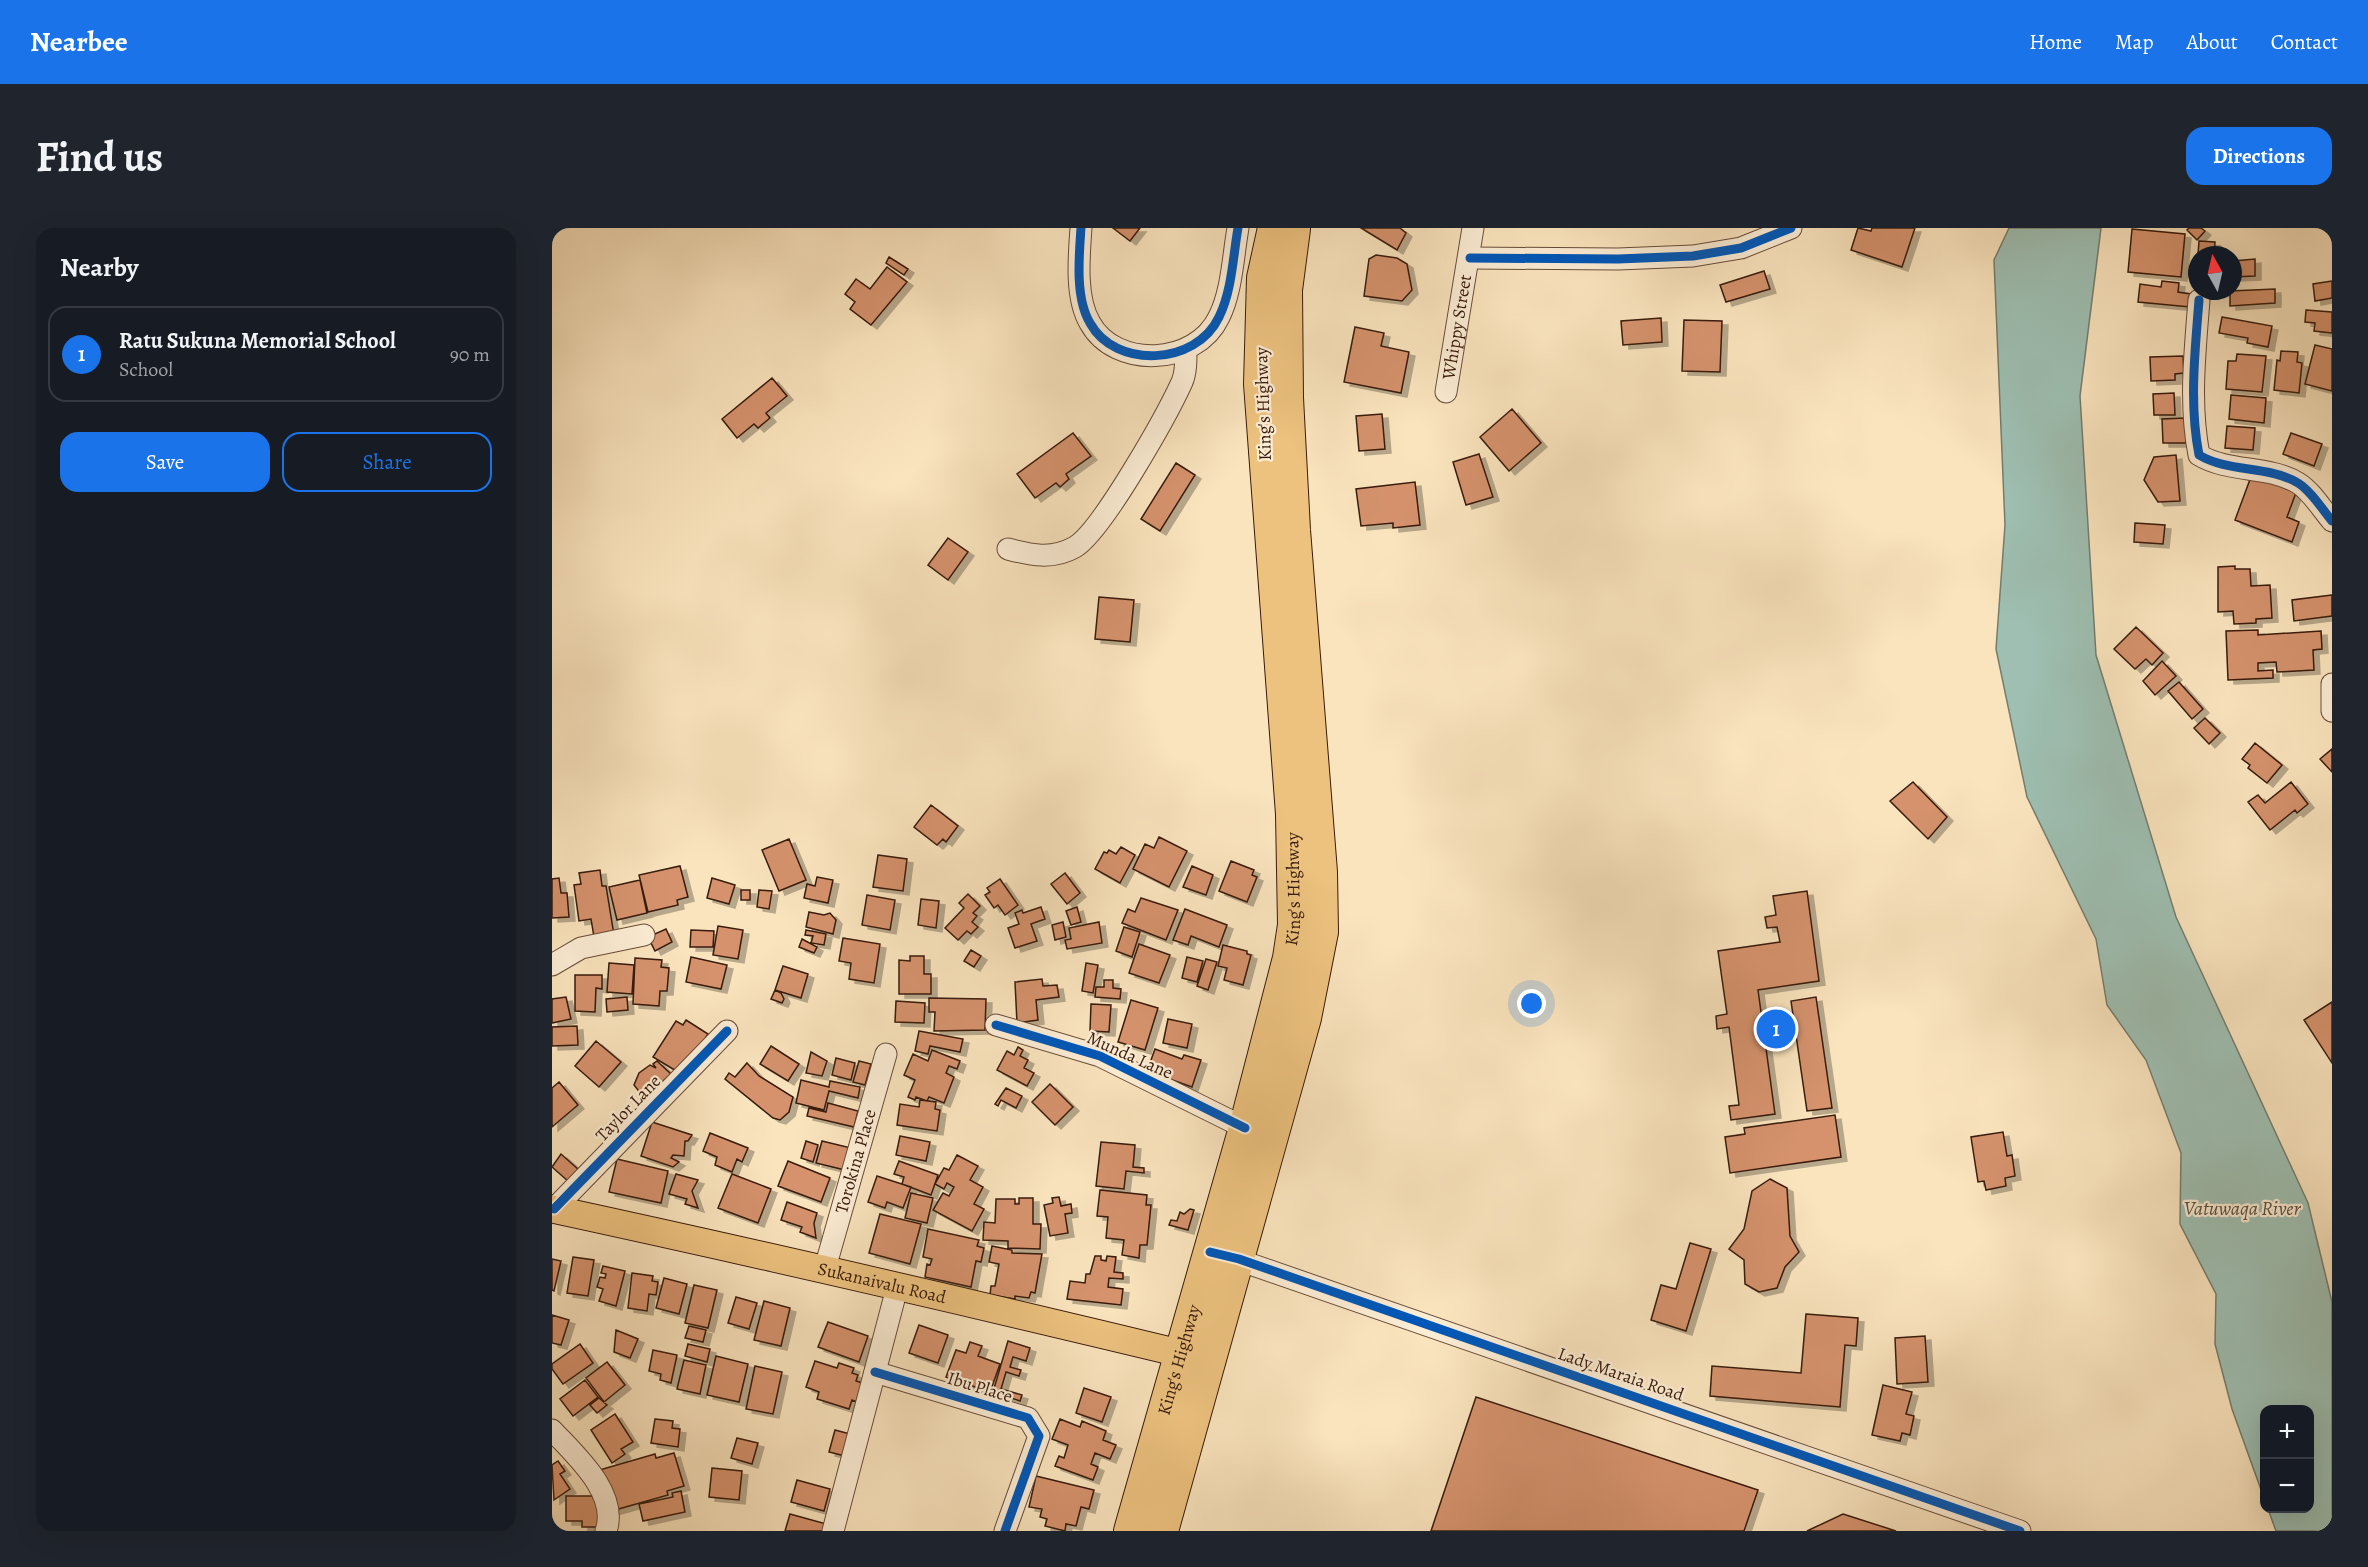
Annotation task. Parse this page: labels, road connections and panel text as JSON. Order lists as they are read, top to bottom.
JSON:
{
  "streets": {
    "highway": ["King's Highway"],
    "main road": ["Sukanaivalu Road"],
    "street": [
      "Whippy Street",
      "Munda Lane",
      "Taylor Lane",
      "Torokina Place",
      "Lady Maraia Road",
      "Ibu Place"
    ]
  },
  "crossings": [
    ["King's Highway", "Munda Lane"],
    ["King's Highway", "Sukanaivalu Road"],
    ["King's Highway", "Lady Maraia Road"],
    ["Taylor Lane", "Sukanaivalu Road"],
    ["Torokina Place", "Sukanaivalu Road"]
  ],
  "water": ["Vatuwaqa River"],
  "north": "top",
  "page": {
    "header": "Nearbee",
    "nav": [
      "Home",
      "Map",
      "About",
      "Contact"
    ],
    "buttons": [
      "Directions",
      ["Save", "Share"]
    ],
    "title": "Find us",
    "heading": "Nearby",
    "list": [
      {
        "mark": "1",
        "name": "Ratu Sukuna Memorial School",
        "note": "School",
        "value": "90 m"
      }
    ],
    "pins": "1",
    "map_buttons": ["+", "−"]
  }
}
